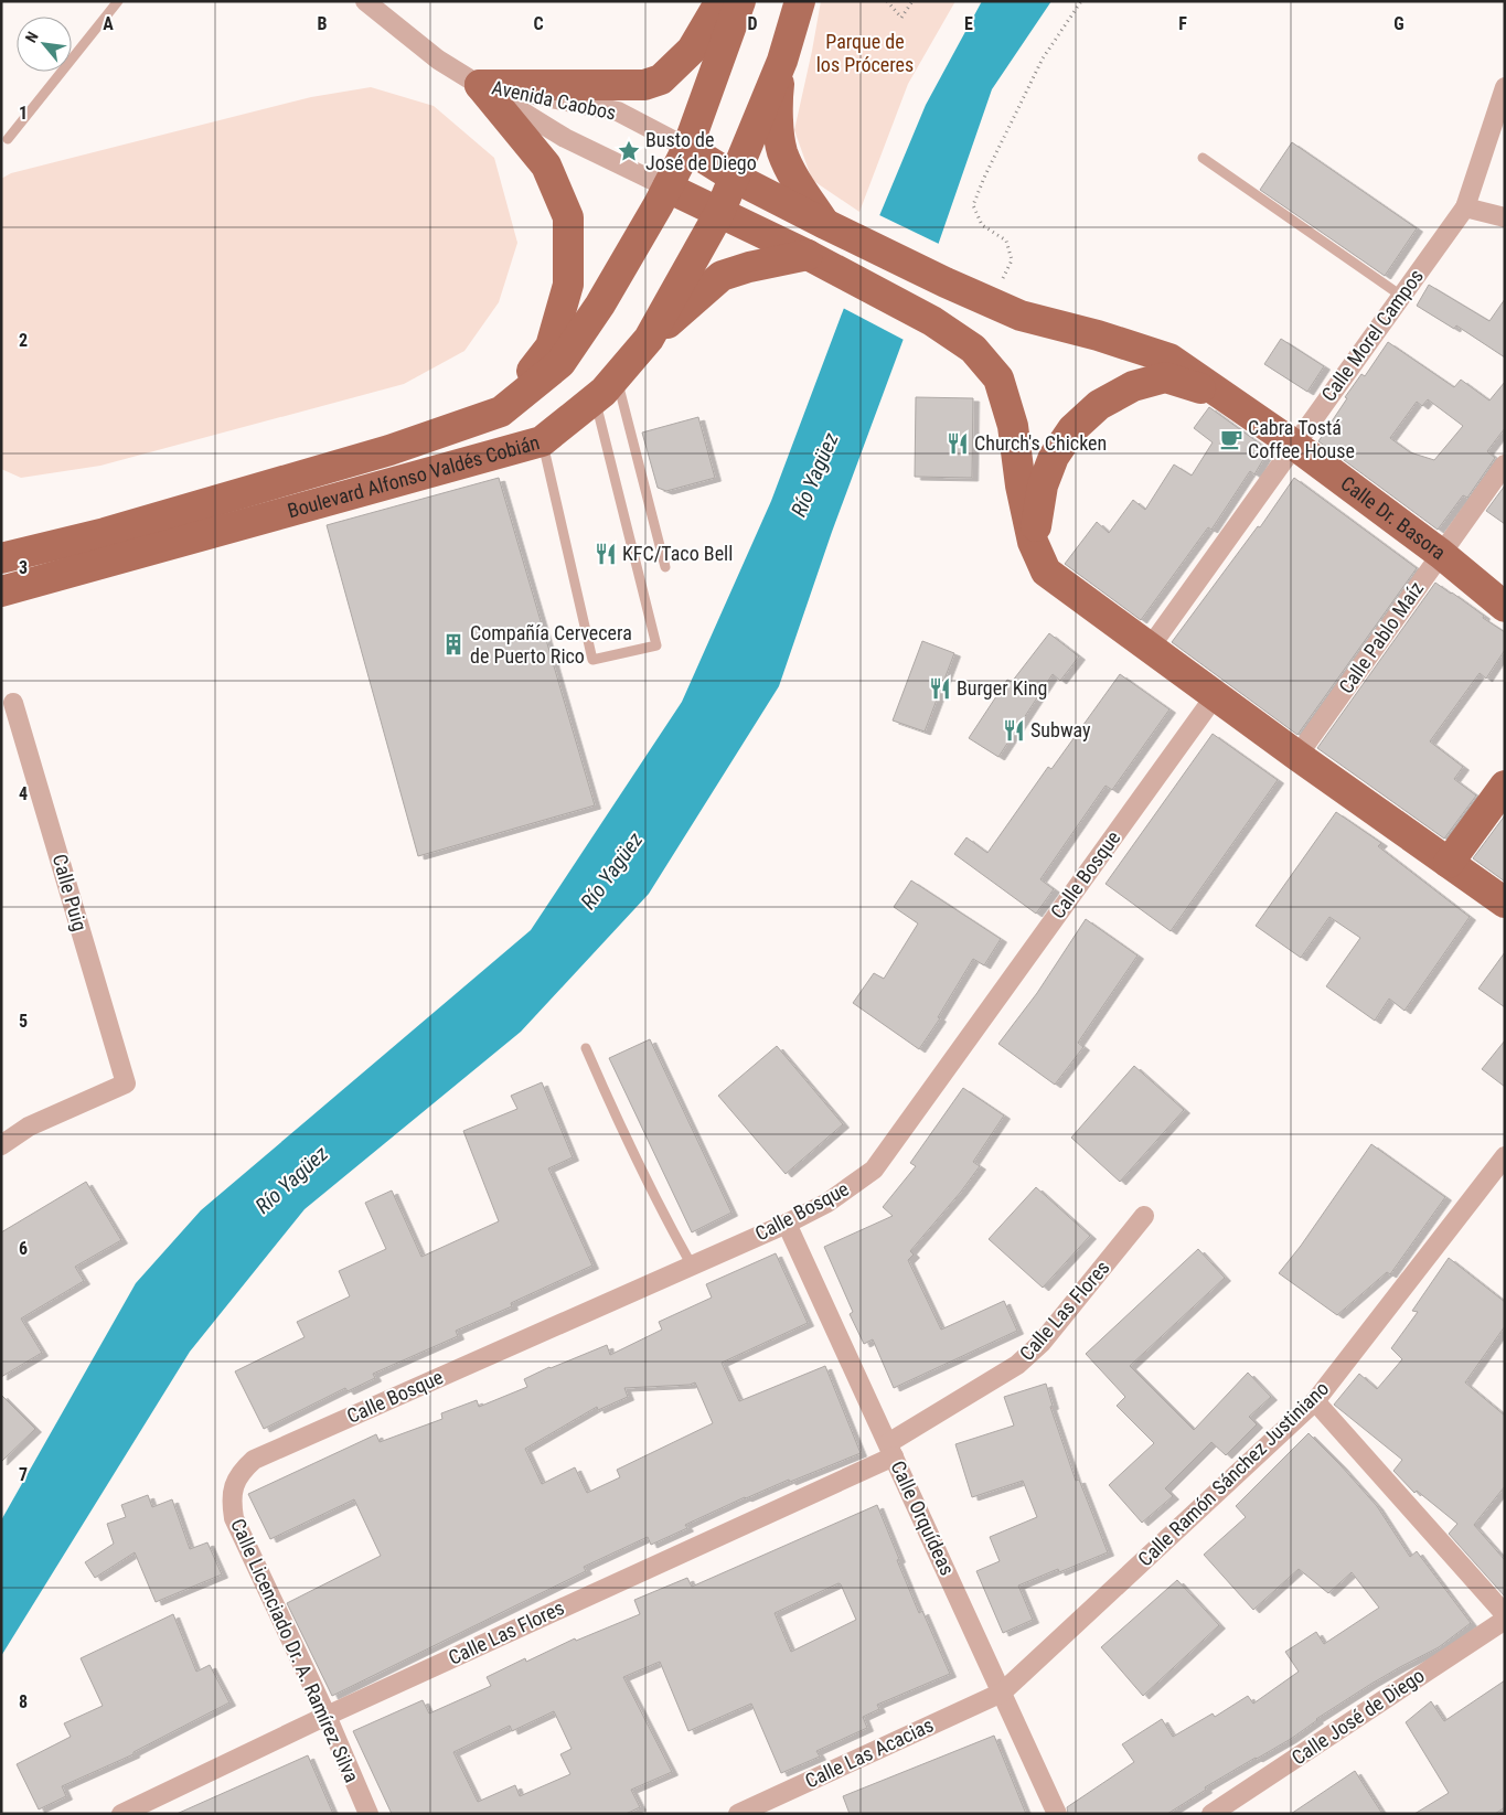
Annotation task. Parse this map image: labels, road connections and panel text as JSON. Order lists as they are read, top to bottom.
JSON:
{
  "streets": {
    "main road": ["Boulevard Alfonso Valdés Cobián", "Calle Dr. Basora"],
    "street": [
      "Avenida Caobos",
      "Calle Morel Campos",
      "Calle Pablo Maíz",
      "Calle Bosque",
      "Calle Puig",
      "Calle Las Flores",
      "Calle Ramón Sánchez Justiniano",
      "Calle Orquídeas",
      "Calle Licenciado Dr. A. Ramírez Silva",
      "Calle José de Diego",
      "Calle Las Acacias"
    ]
  },
  "crossings": [
    ["Avenida Caobos", "Boulevard Alfonso Valdés Cobián"],
    ["Avenida Caobos", "Calle Dr. Basora"],
    ["Calle Morel Campos", "Calle Dr. Basora"],
    ["Boulevard Alfonso Valdés Cobián", "Calle Dr. Basora"],
    ["Calle Dr. Basora", "Calle Pablo Maíz"],
    ["Calle Bosque", "Calle Orquídeas"],
    ["Calle Bosque", "Calle Licenciado Dr. A. Ramírez Silva"],
    ["Calle Las Flores", "Calle Orquídeas"],
    ["Calle Las Flores", "Calle Licenciado Dr. A. Ramírez Silva"],
    ["Calle Ramón Sánchez Justiniano", "Calle Orquídeas"],
    ["Calle Ramón Sánchez Justiniano", "Calle Las Acacias"],
    ["Calle Orquídeas", "Calle Las Acacias"]
  ],
  "water": ["Río Yagüez"],
  "parks": ["Parque de los Próceres"],
  "places": {
    "place": ["Busto de José de Diego"],
    "cafe": ["Cabra Tostá Coffee House"],
    "restaurant": [
      "Church's Chicken",
      "KFC/Taco Bell",
      "Burger King",
      "Subway"
    ],
    "building": ["Compañía Cervecera de Puerto Rico"]
  },
  "north": "top left",
  "grid": {
    "columns": [
      "A",
      "B",
      "C",
      "D",
      "E",
      "F",
      "G"
    ],
    "rows": [
      "1",
      "2",
      "3",
      "4",
      "5",
      "6",
      "7",
      "8"
    ]
  }
}
